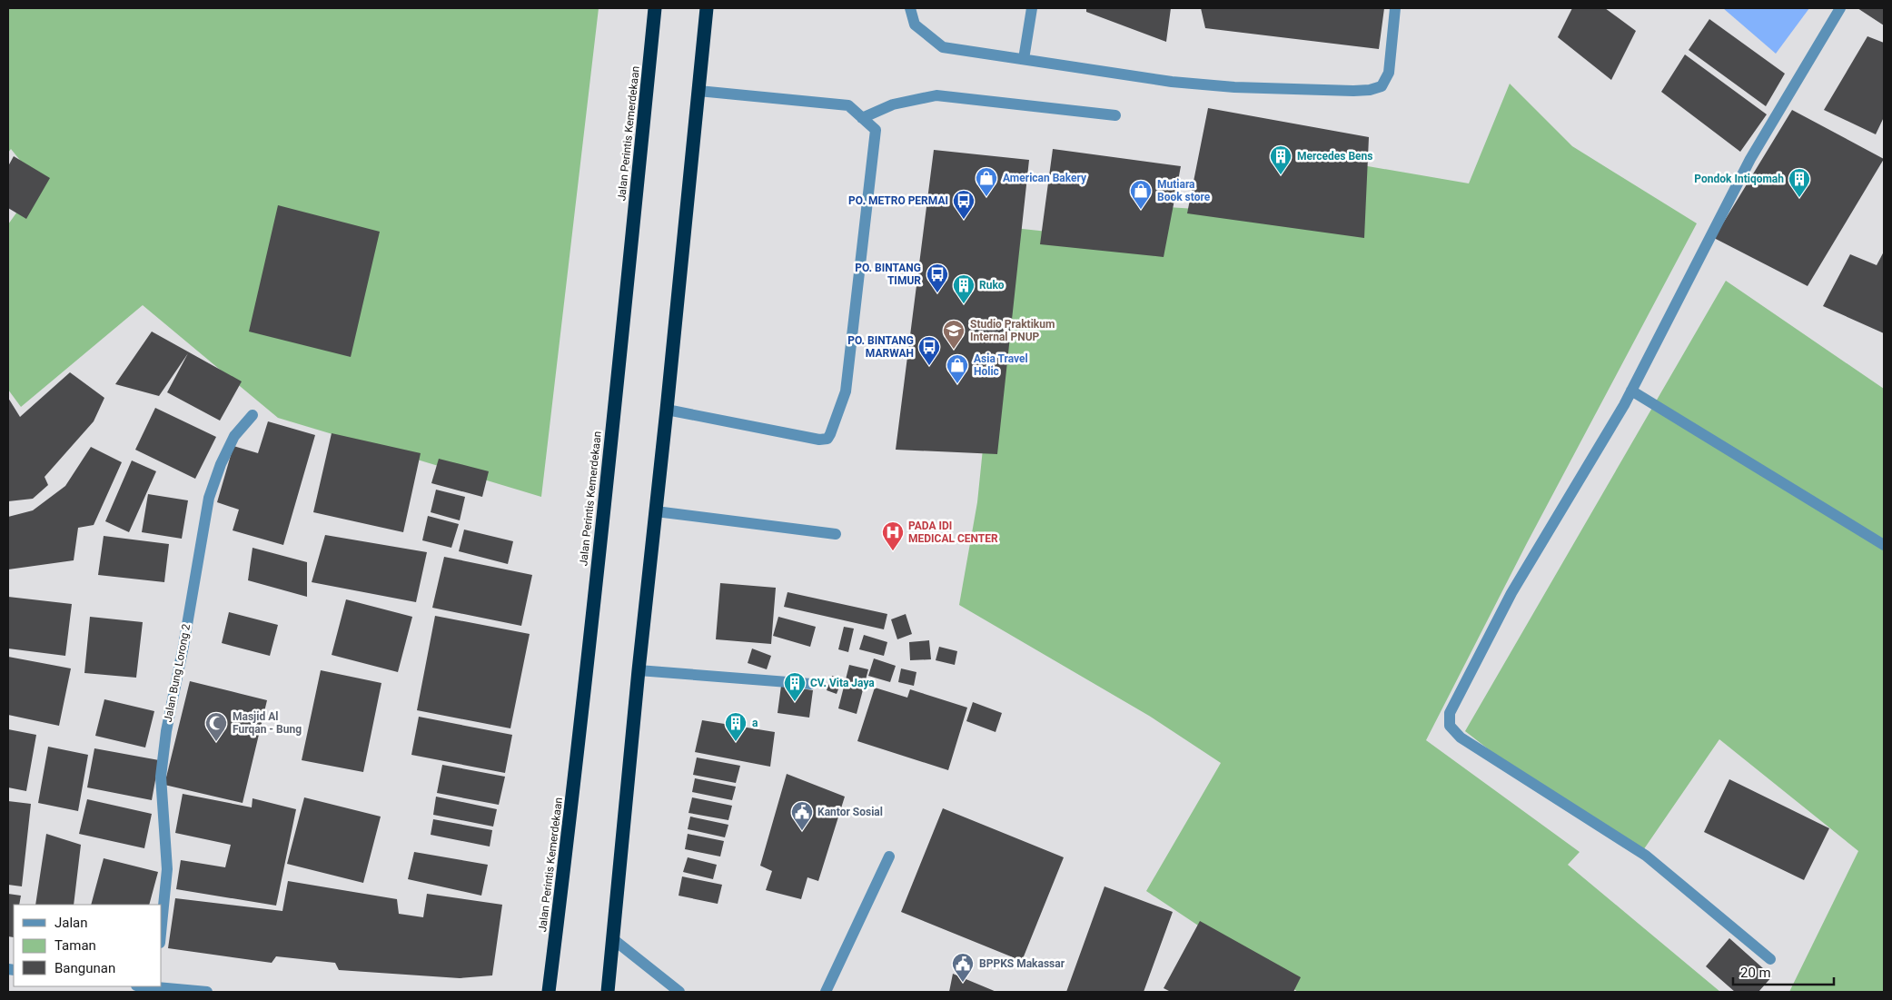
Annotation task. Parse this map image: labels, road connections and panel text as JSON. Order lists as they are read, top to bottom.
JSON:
{
  "streets": {
    "highway": ["Jalan Perintis Kemerdekaan"],
    "street": ["Jalan Bung Lorong 2"]
  },
  "places": {
    "building": [
      "Mercedes Bens",
      "Pondok Intiqomah",
      "Ruko",
      "CV. Vita Jaya",
      "a"
    ],
    "shop": ["American Bakery", "Mutiara Book store", "Asia Travel Holic"],
    "bus stop": ["PO. METRO PERMAI", "PO. BINTANG TIMUR", "PO. BINTANG MARWAH"],
    "school or university": ["Studio Praktikum Internal PNUP"],
    "hospital": ["PADA IDI MEDICAL CENTER"],
    "mosque": ["Masjid Al Furqan - Bung"],
    "public building": ["Kantor Sosial", "BPPKS Makassar"]
  },
  "legend": ["Jalan", "Taman", "Bangunan"],
  "scale_bar": "20 m"
}
